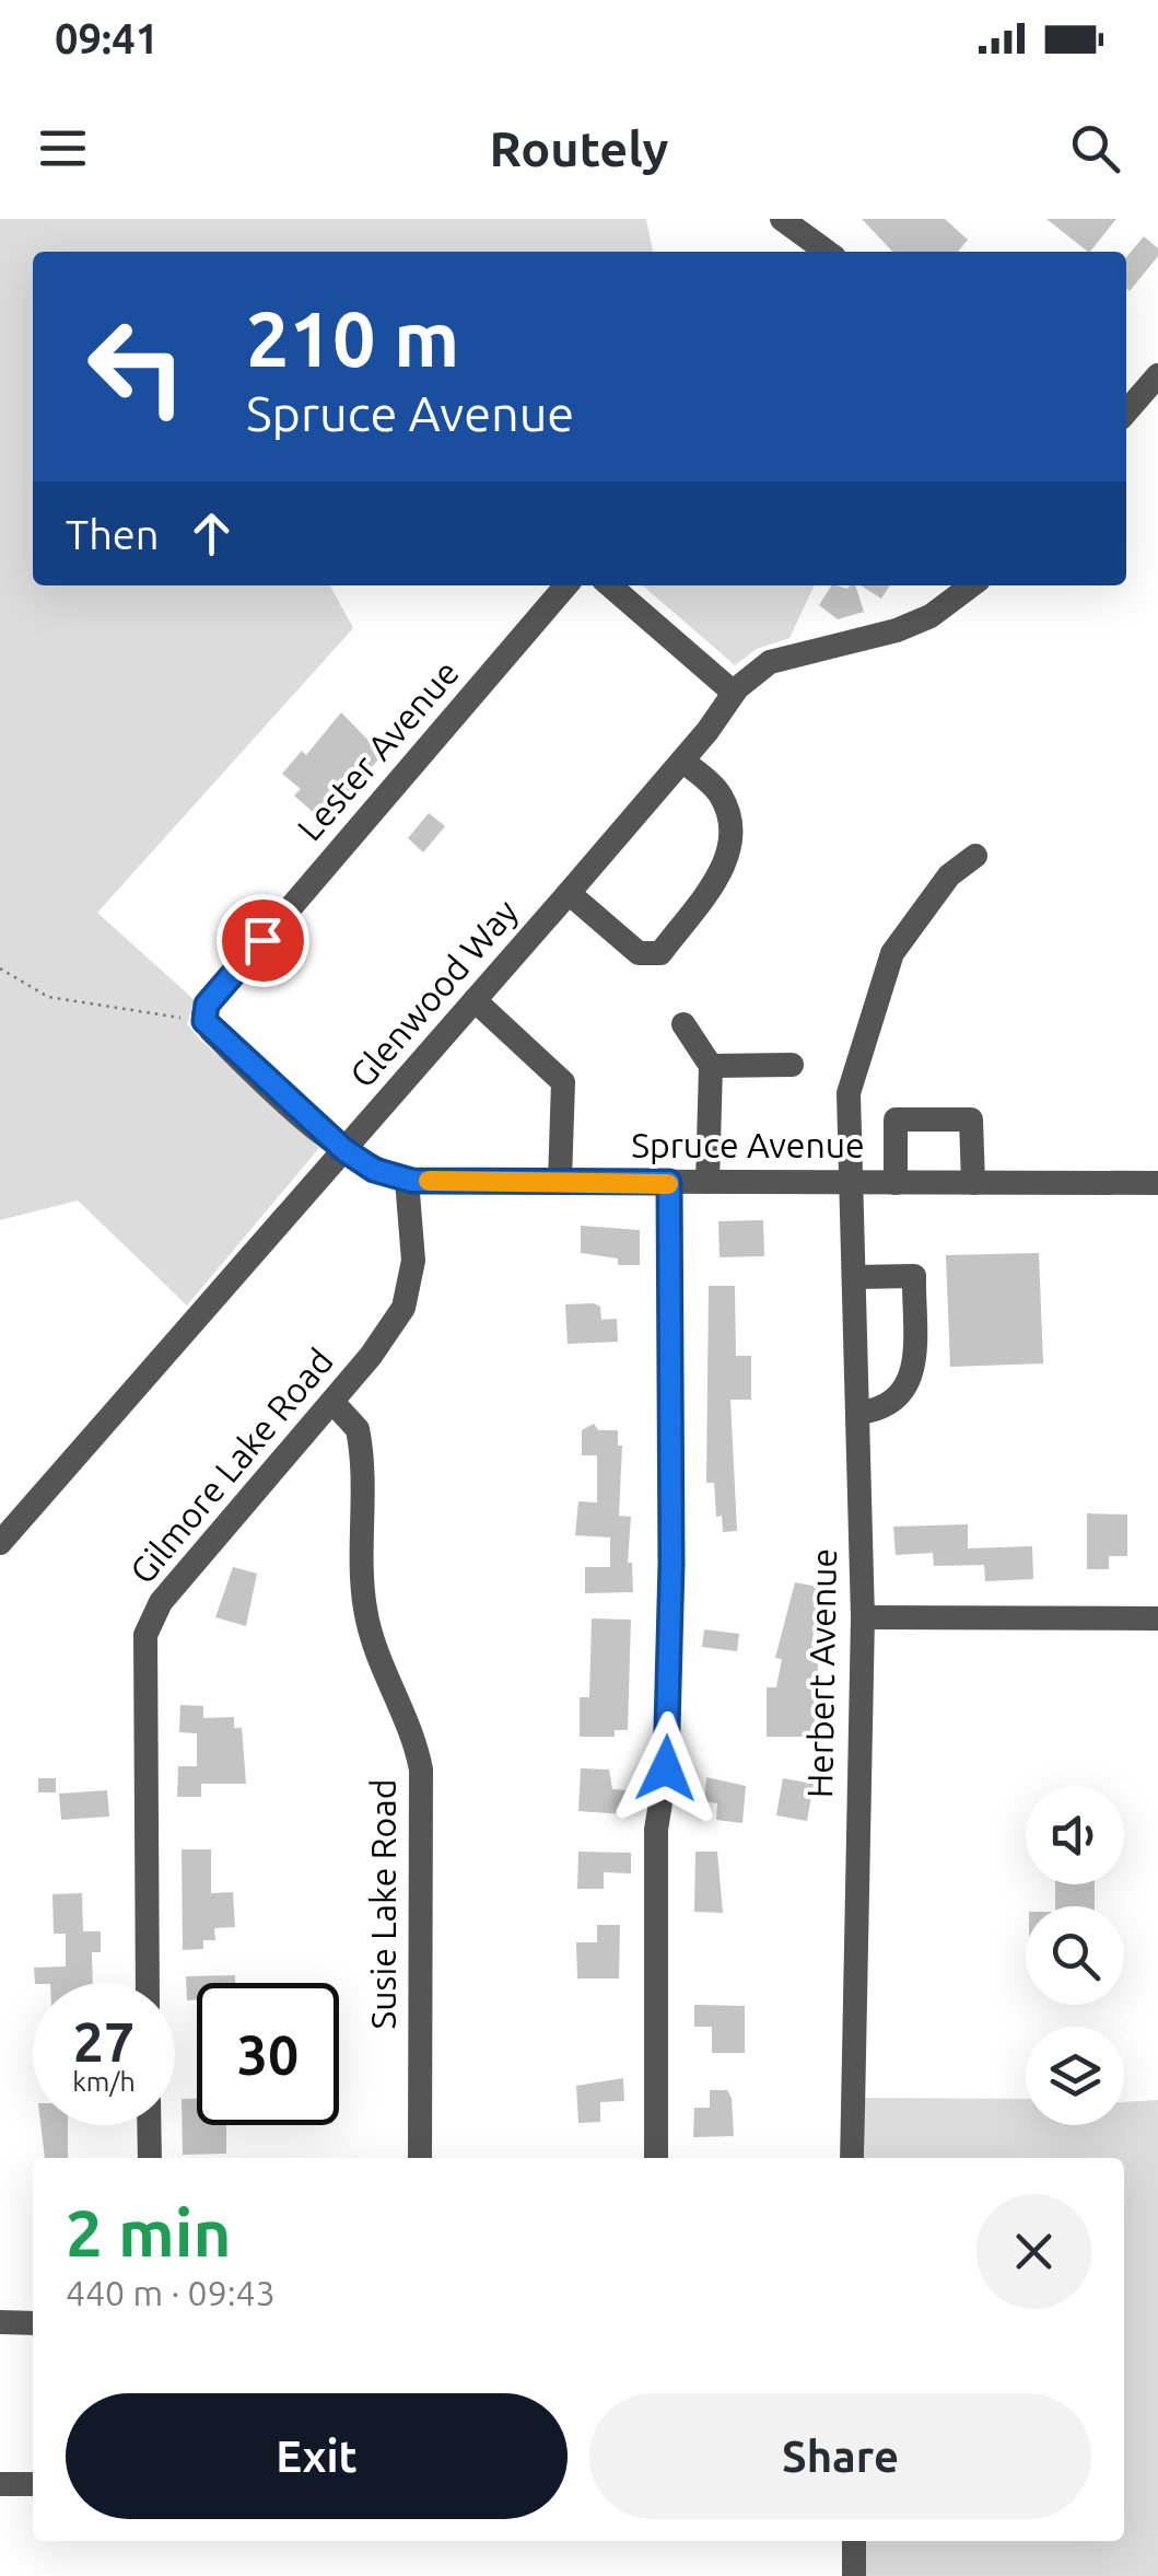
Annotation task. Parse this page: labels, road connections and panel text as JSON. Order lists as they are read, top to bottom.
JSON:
{
  "streets": {
    "street": [
      "Lester Avenue",
      "Glenwood Way",
      "Spruce Avenue",
      "Gilmore Lake Road",
      "Herbert Avenue",
      "Susie Lake Road"
    ]
  },
  "crossings": [
    ["Lester Avenue", "Spruce Avenue"],
    ["Glenwood Way", "Spruce Avenue"],
    ["Spruce Avenue", "Gilmore Lake Road"],
    ["Spruce Avenue", "Herbert Avenue"],
    ["Gilmore Lake Road", "Susie Lake Road"]
  ],
  "page": {
    "status": "09:41",
    "header": "Routely",
    "turn": ["210 m", "Spruce Avenue"],
    "then": "Then",
    "speed": "27 km/h",
    "limit": "30",
    "heading": ["2 min", "440 m · 09:43"],
    "buttons": ["Exit", "Share"]
  }
}
